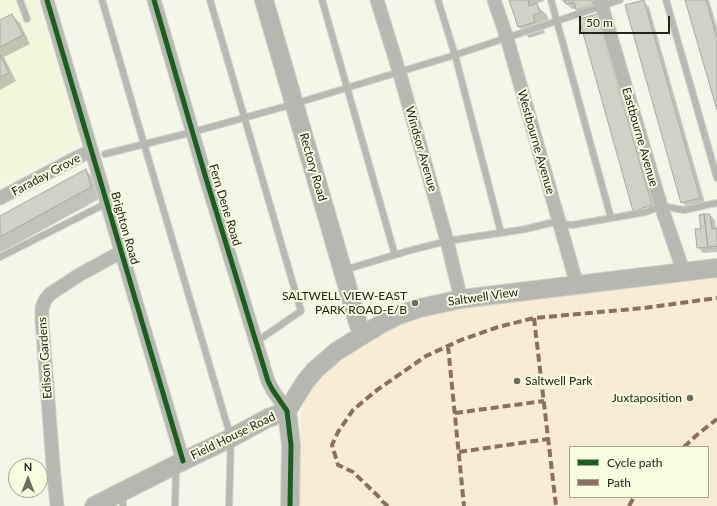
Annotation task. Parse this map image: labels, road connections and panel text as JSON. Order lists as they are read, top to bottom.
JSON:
{
  "streets": {
    "street": [
      "Eastbourne Avenue",
      "Westbourne Avenue",
      "Windsor Avenue",
      "Rectory Road",
      "Faraday Grove",
      "Fern Dene Road",
      "Brighton Road",
      "Saltwell View",
      "Edison Gardens",
      "Field House Road"
    ]
  },
  "crossings": [
    ["Eastbourne Avenue", "Saltwell View"],
    ["Westbourne Avenue", "Saltwell View"],
    ["Windsor Avenue", "Saltwell View"],
    ["Rectory Road", "Saltwell View"],
    ["Faraday Grove", "Brighton Road"],
    ["Fern Dene Road", "Saltwell View"],
    ["Fern Dene Road", "Field House Road"],
    ["Brighton Road", "Edison Gardens"],
    ["Brighton Road", "Field House Road"],
    ["Saltwell View", "Field House Road"]
  ],
  "places": ["SALTWELL VIEW-EAST PARK ROAD-E/B", "Saltwell Park", "Juxtaposition"],
  "legend": ["Cycle path", "Path"],
  "scale_bar": "50 m",
  "north": "top"
}
